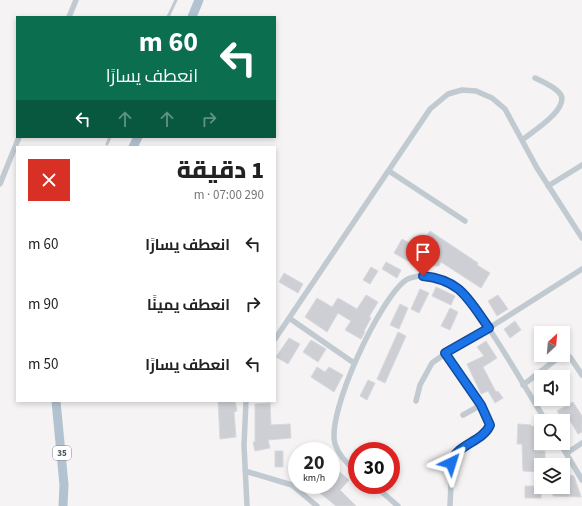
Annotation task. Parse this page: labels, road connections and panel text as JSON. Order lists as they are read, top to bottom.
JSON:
{
  "streets": {
    "main road": ["35"]
  },
  "north": "top right",
  "page": {
    "turn": ["60 m", "انعطف يسارًا"],
    "heading": ["1 دقيقة", "290 m · 07:00"],
    "list": [
      {
        "name": "انعطف يسارًا",
        "value": "60 m"
      },
      {
        "name": "انعطف يمينًا",
        "value": "90 m"
      },
      {
        "name": "انعطف يسارًا",
        "value": "50 m"
      }
    ],
    "speed": "20 km/h",
    "limit": "30"
  }
}
